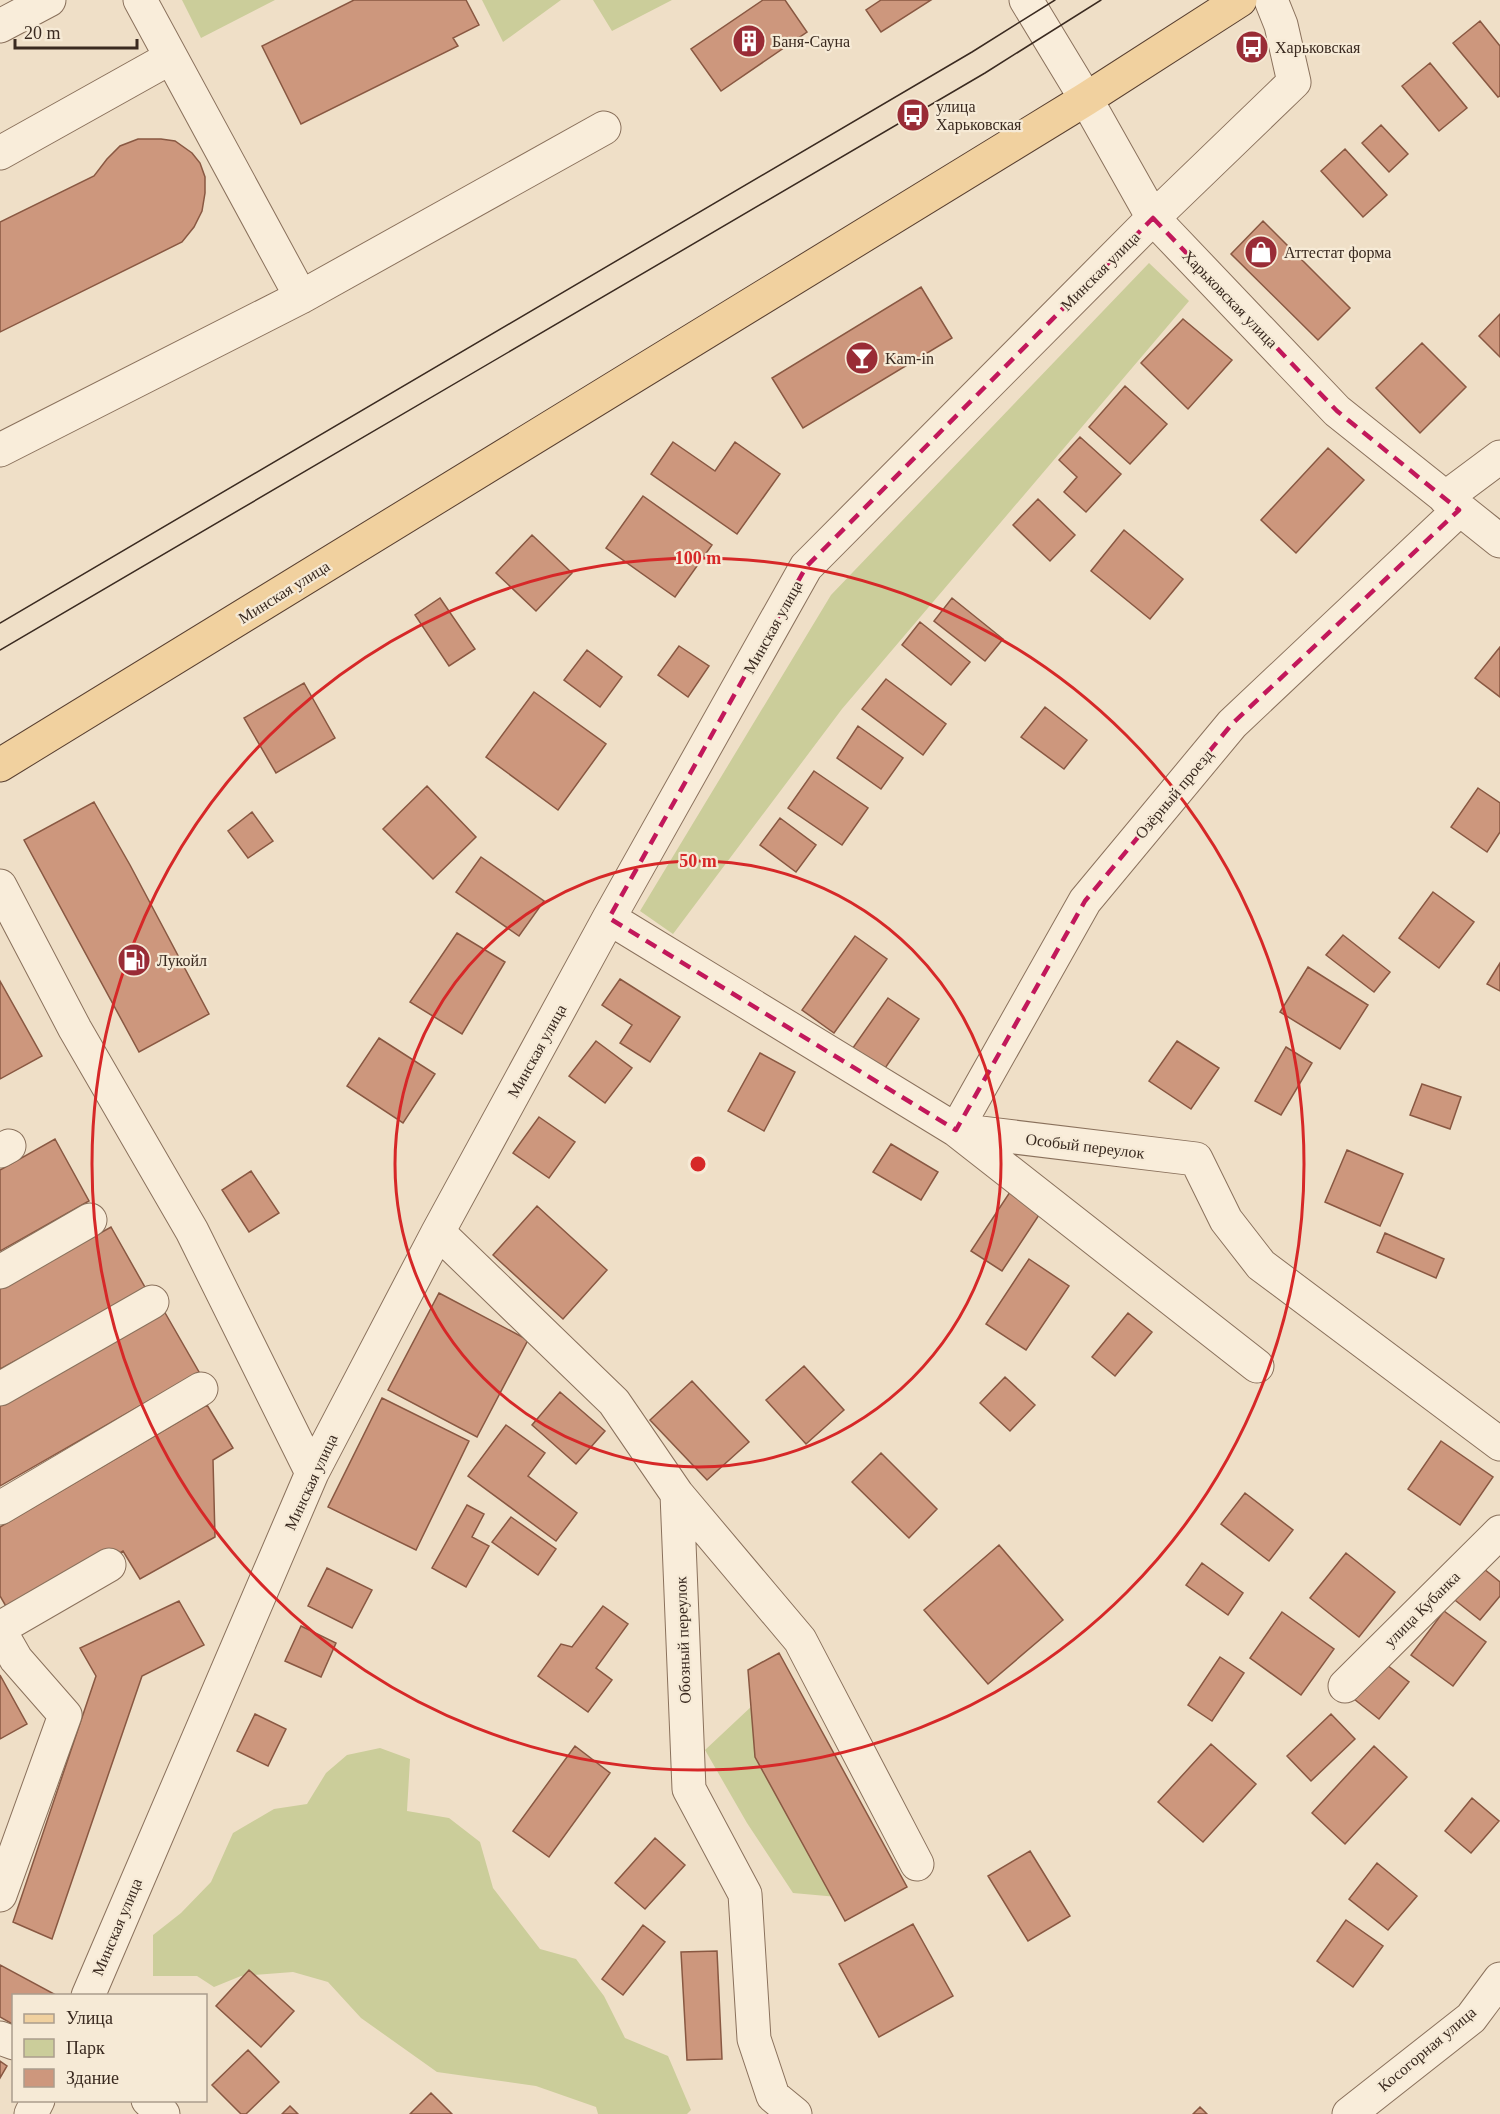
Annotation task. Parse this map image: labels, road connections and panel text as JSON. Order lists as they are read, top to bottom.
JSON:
{
  "streets": {
    "main road": ["Минская улица"],
    "street": [
      "Харьковская улица",
      "Озёрный проезд",
      "Особый переулок",
      "улица Кубанка",
      "Обозный переулок",
      "Косогорная улица"
    ]
  },
  "crossings": [
    ["Минская улица", "Харьковская улица"],
    ["Минская улица", "Особый переулок"],
    ["Харьковская улица", "Озёрный проезд"],
    ["Озёрный проезд", "Особый переулок"]
  ],
  "places": {
    "building": ["Баня-Сауна"],
    "bus stop": ["Харьковская", "улица Харьковская"],
    "shop": ["Аттестат форма"],
    "bar": ["Kam-in"],
    "fuel station": ["Лукойл"]
  },
  "legend": ["Улица", "Парк", "Здание"],
  "scale_bar": "20 m",
  "rings": ["100 m", "50 m"]
}
